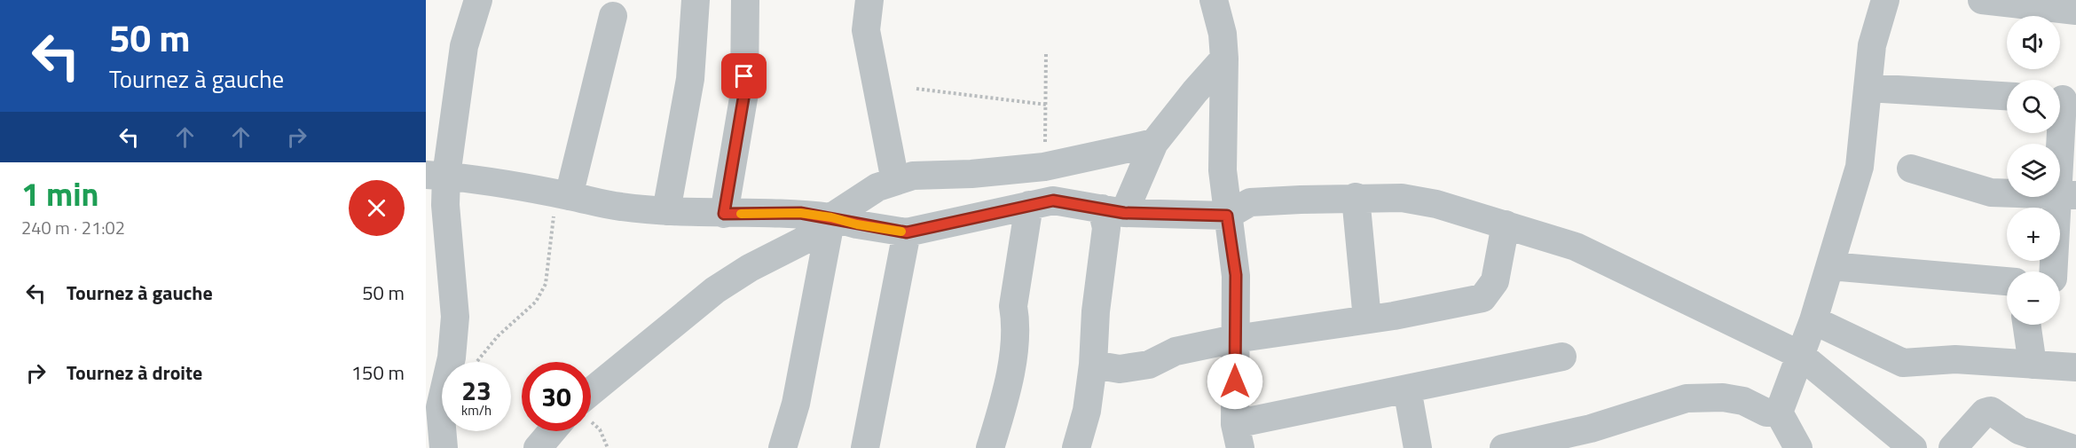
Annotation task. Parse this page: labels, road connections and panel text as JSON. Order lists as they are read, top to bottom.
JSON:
{
  "page": {
    "turn": ["50 m", "Tournez à gauche"],
    "map_buttons": ["+", "−"],
    "heading": ["1 min", "240 m · 21:02"],
    "list": [
      {
        "name": "Tournez à gauche",
        "value": "50 m"
      },
      {
        "name": "Tournez à droite",
        "value": "150 m"
      }
    ],
    "speed": "23 km/h",
    "limit": "30"
  }
}
